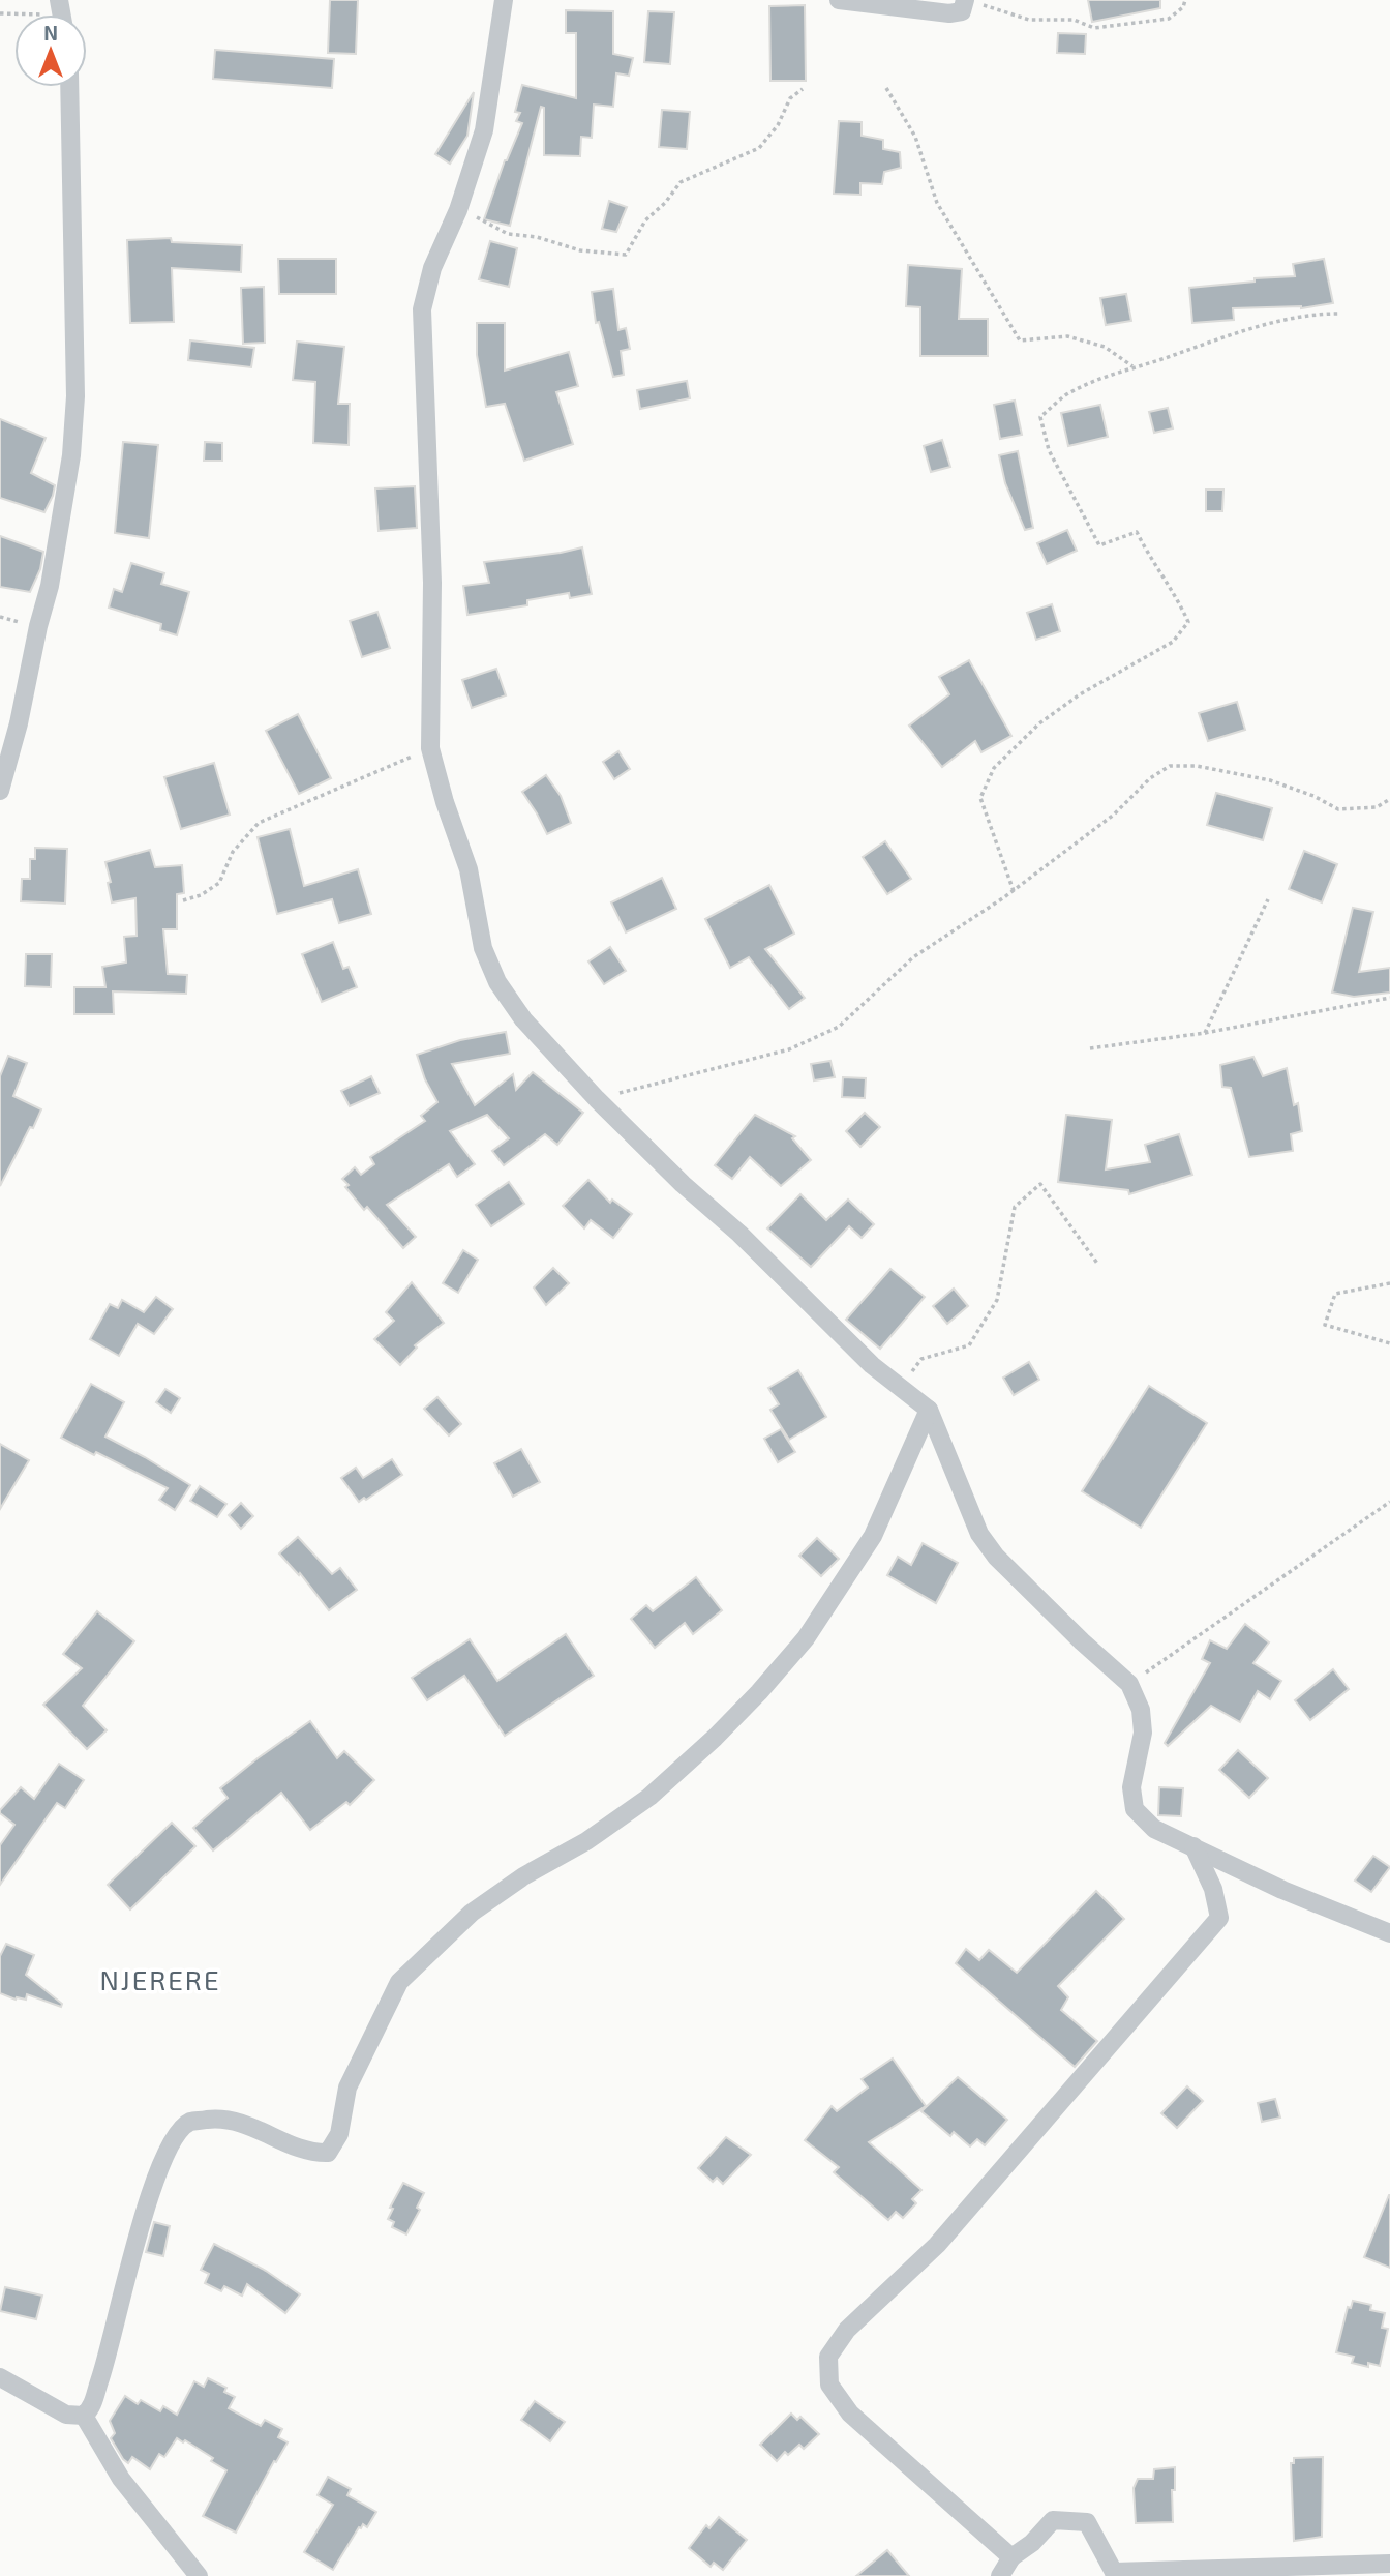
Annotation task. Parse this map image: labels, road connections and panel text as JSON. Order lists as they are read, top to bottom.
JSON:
{
  "districts": ["NJERERE"],
  "north": "top"
}
